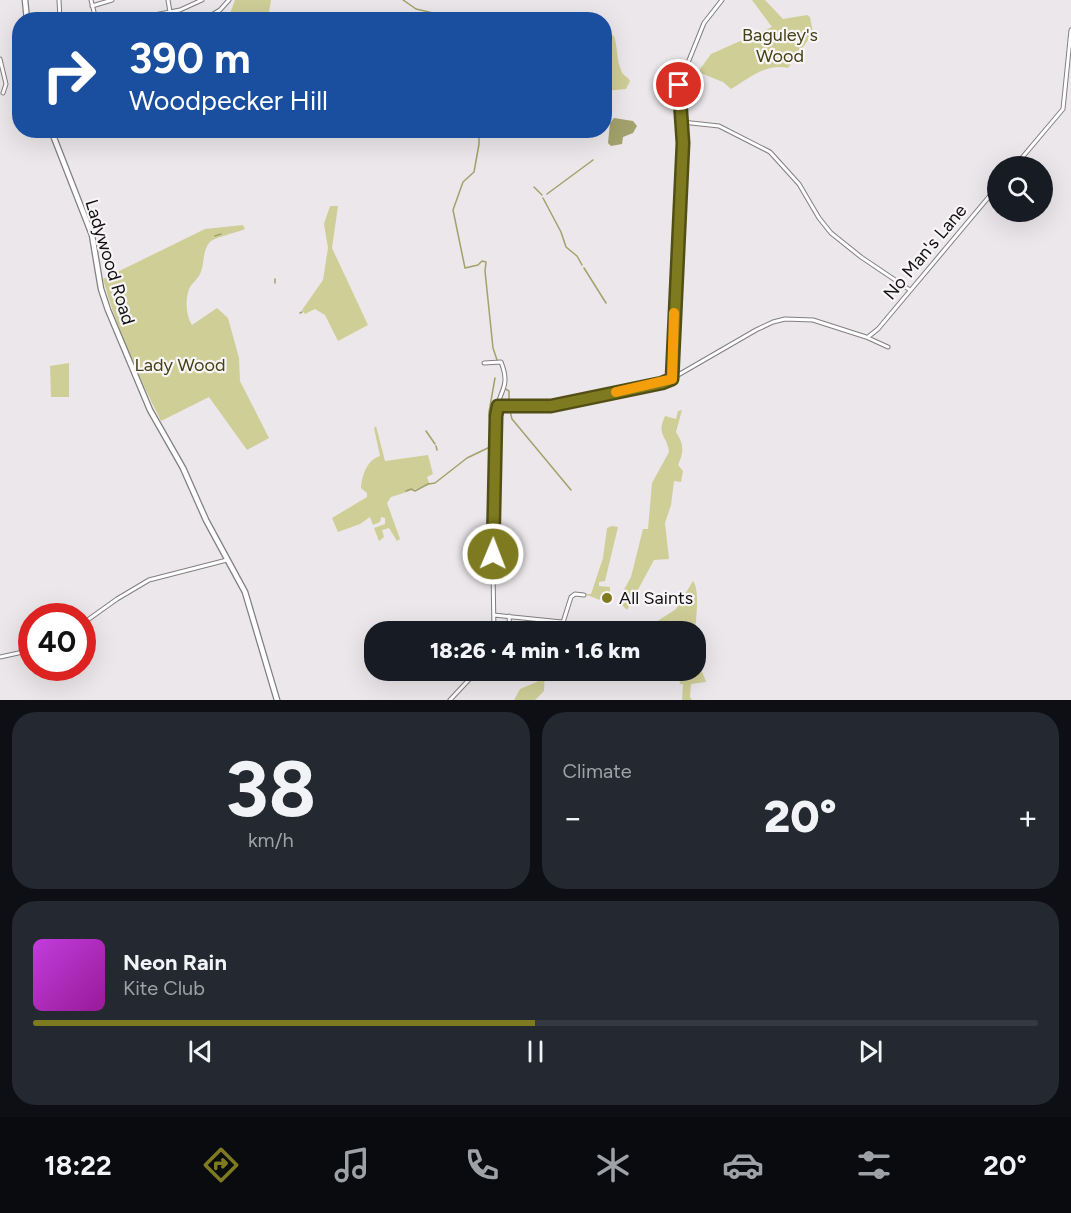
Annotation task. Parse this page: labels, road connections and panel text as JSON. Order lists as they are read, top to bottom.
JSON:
{
  "streets": {
    "main road": ["Ladywood Road"],
    "street": ["No Man's Lane"]
  },
  "parks": ["Baguley's Wood", "Lady Wood"],
  "places": ["All Saints"],
  "page": {
    "turn": ["390 m", "Woodpecker Hill"],
    "limit": "40",
    "trip": "18:26 · 4 min · 1.6 km",
    "tile": [
      ["38", "km/h"],
      "Climate"
    ],
    "heat": ["−", "20°", "+"],
    "song": ["Neon Rain", "Kite Club"],
    "tabs": ["18:22", "20°"]
  }
}
